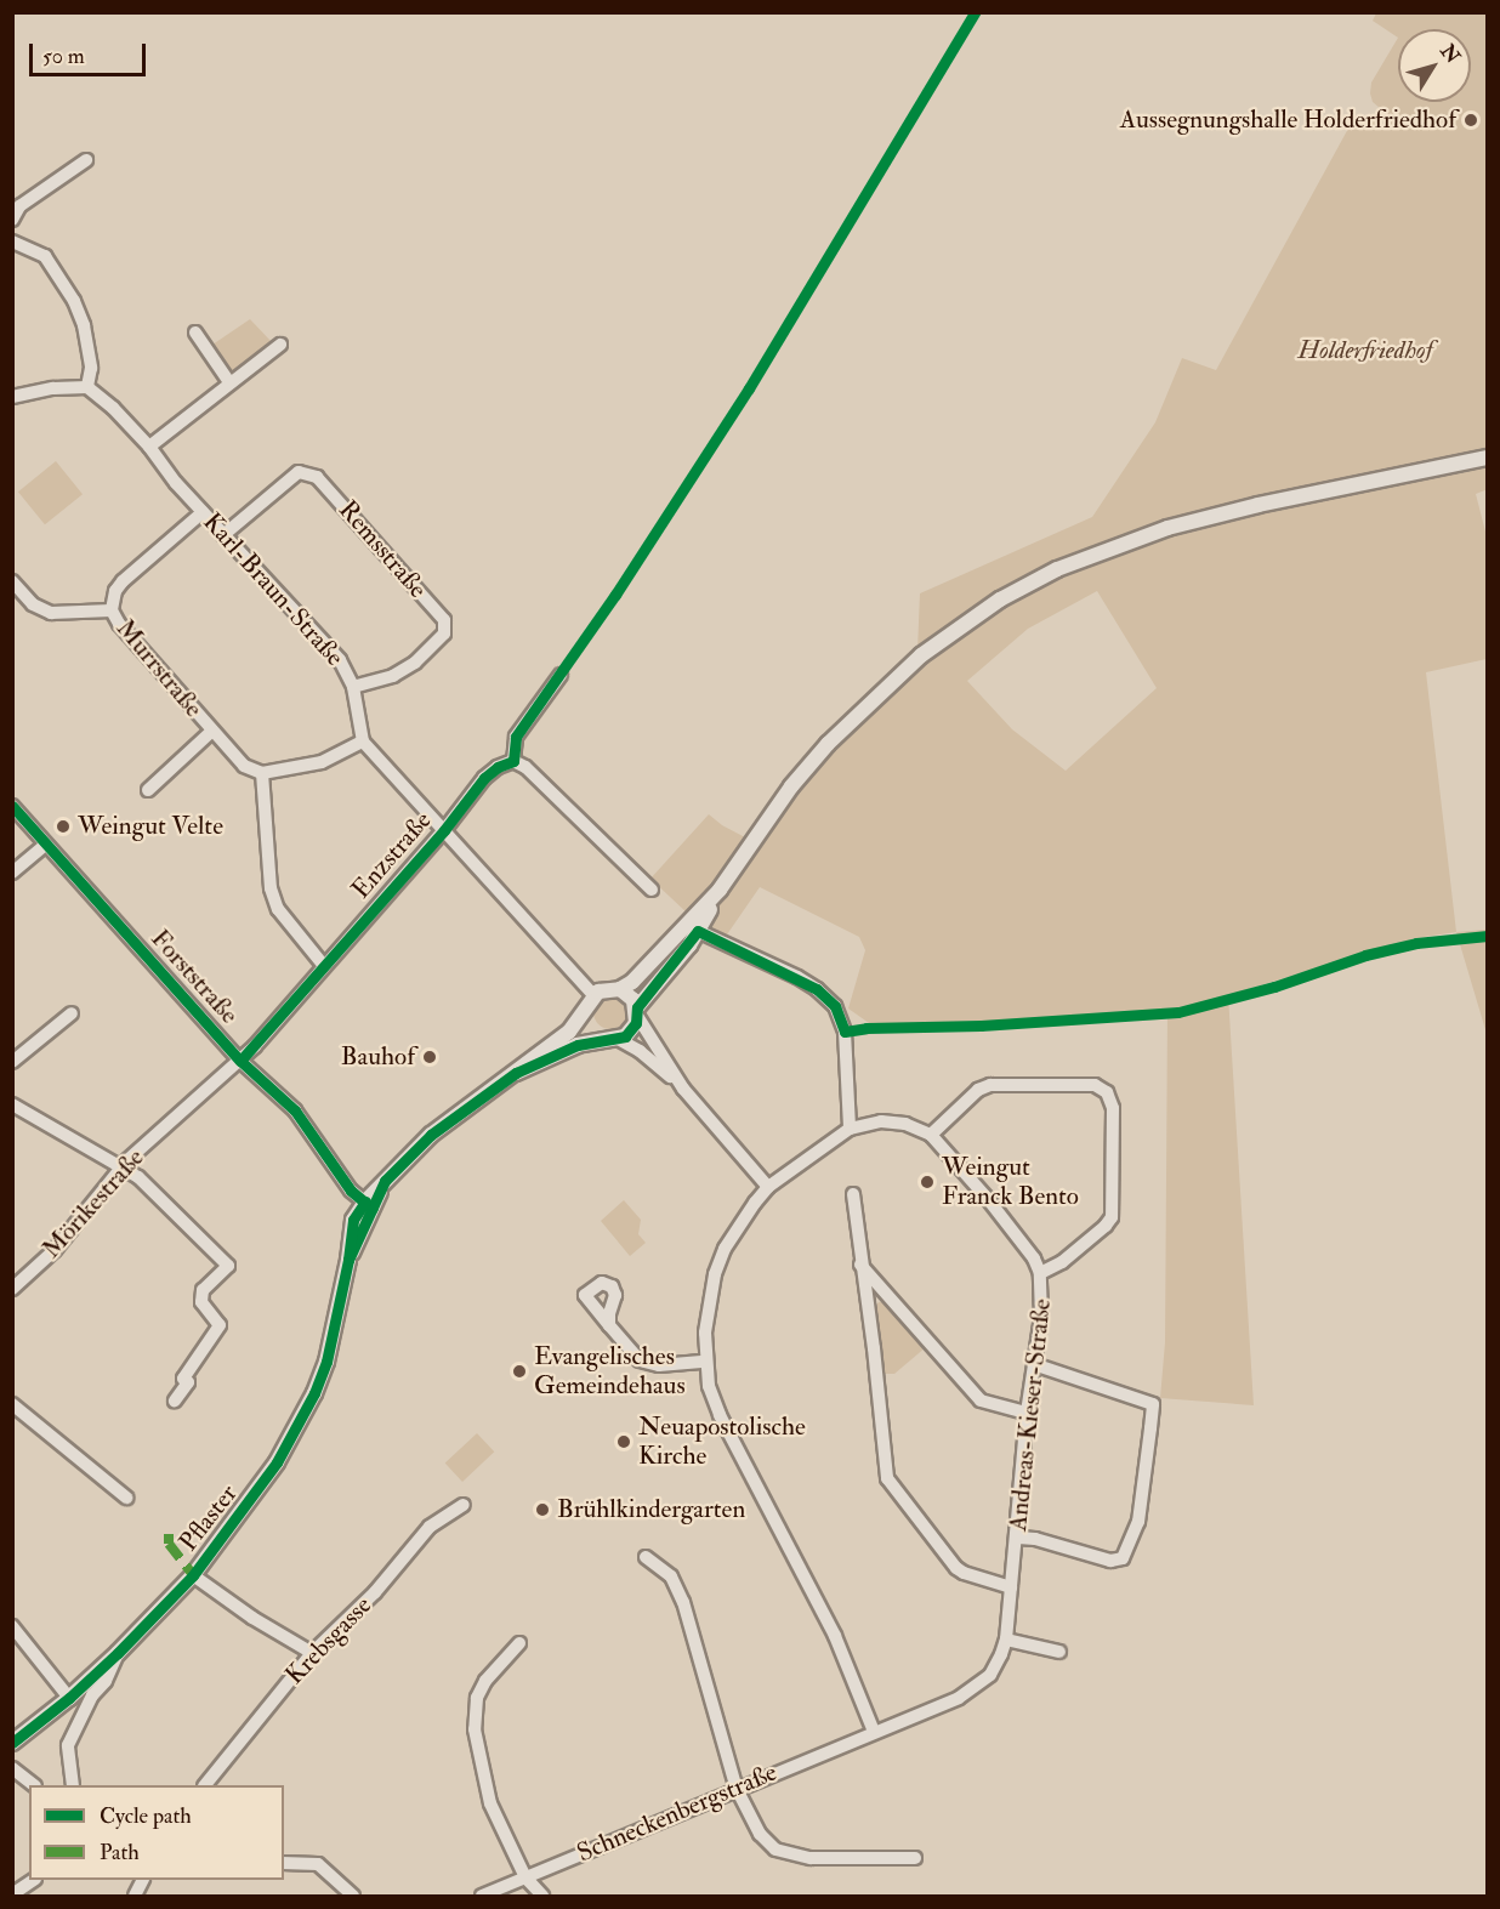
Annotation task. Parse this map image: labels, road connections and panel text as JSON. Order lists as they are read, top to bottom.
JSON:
{
  "streets": {
    "street": [
      "Remsstraße",
      "Karl-Braun-Straße",
      "Murrstraße",
      "Enzstraße",
      "Forststraße",
      "Mörikestraße",
      "Andreas-Kieser-Straße",
      "Pflaster",
      "Krebsgasse",
      "Schneckenbergstraße"
    ]
  },
  "crossings": [
    ["Remsstraße", "Karl-Braun-Straße"],
    ["Karl-Braun-Straße", "Murrstraße"],
    ["Enzstraße", "Forststraße"],
    ["Enzstraße", "Mörikestraße"],
    ["Forststraße", "Mörikestraße"],
    ["Forststraße", "Pflaster"],
    ["Andreas-Kieser-Straße", "Schneckenbergstraße"]
  ],
  "parks": ["Holderfriedhof"],
  "places": [
    "Aussegnungshalle Holderfriedhof",
    "Weingut Velte",
    "Bauhof",
    "Weingut Franck Bento",
    "Evangelisches Gemeindehaus",
    "Neuapostolische Kirche",
    "Brühlkindergarten"
  ],
  "legend": ["Cycle path", "Path"],
  "scale_bar": "50 m",
  "north": "top right"
}
